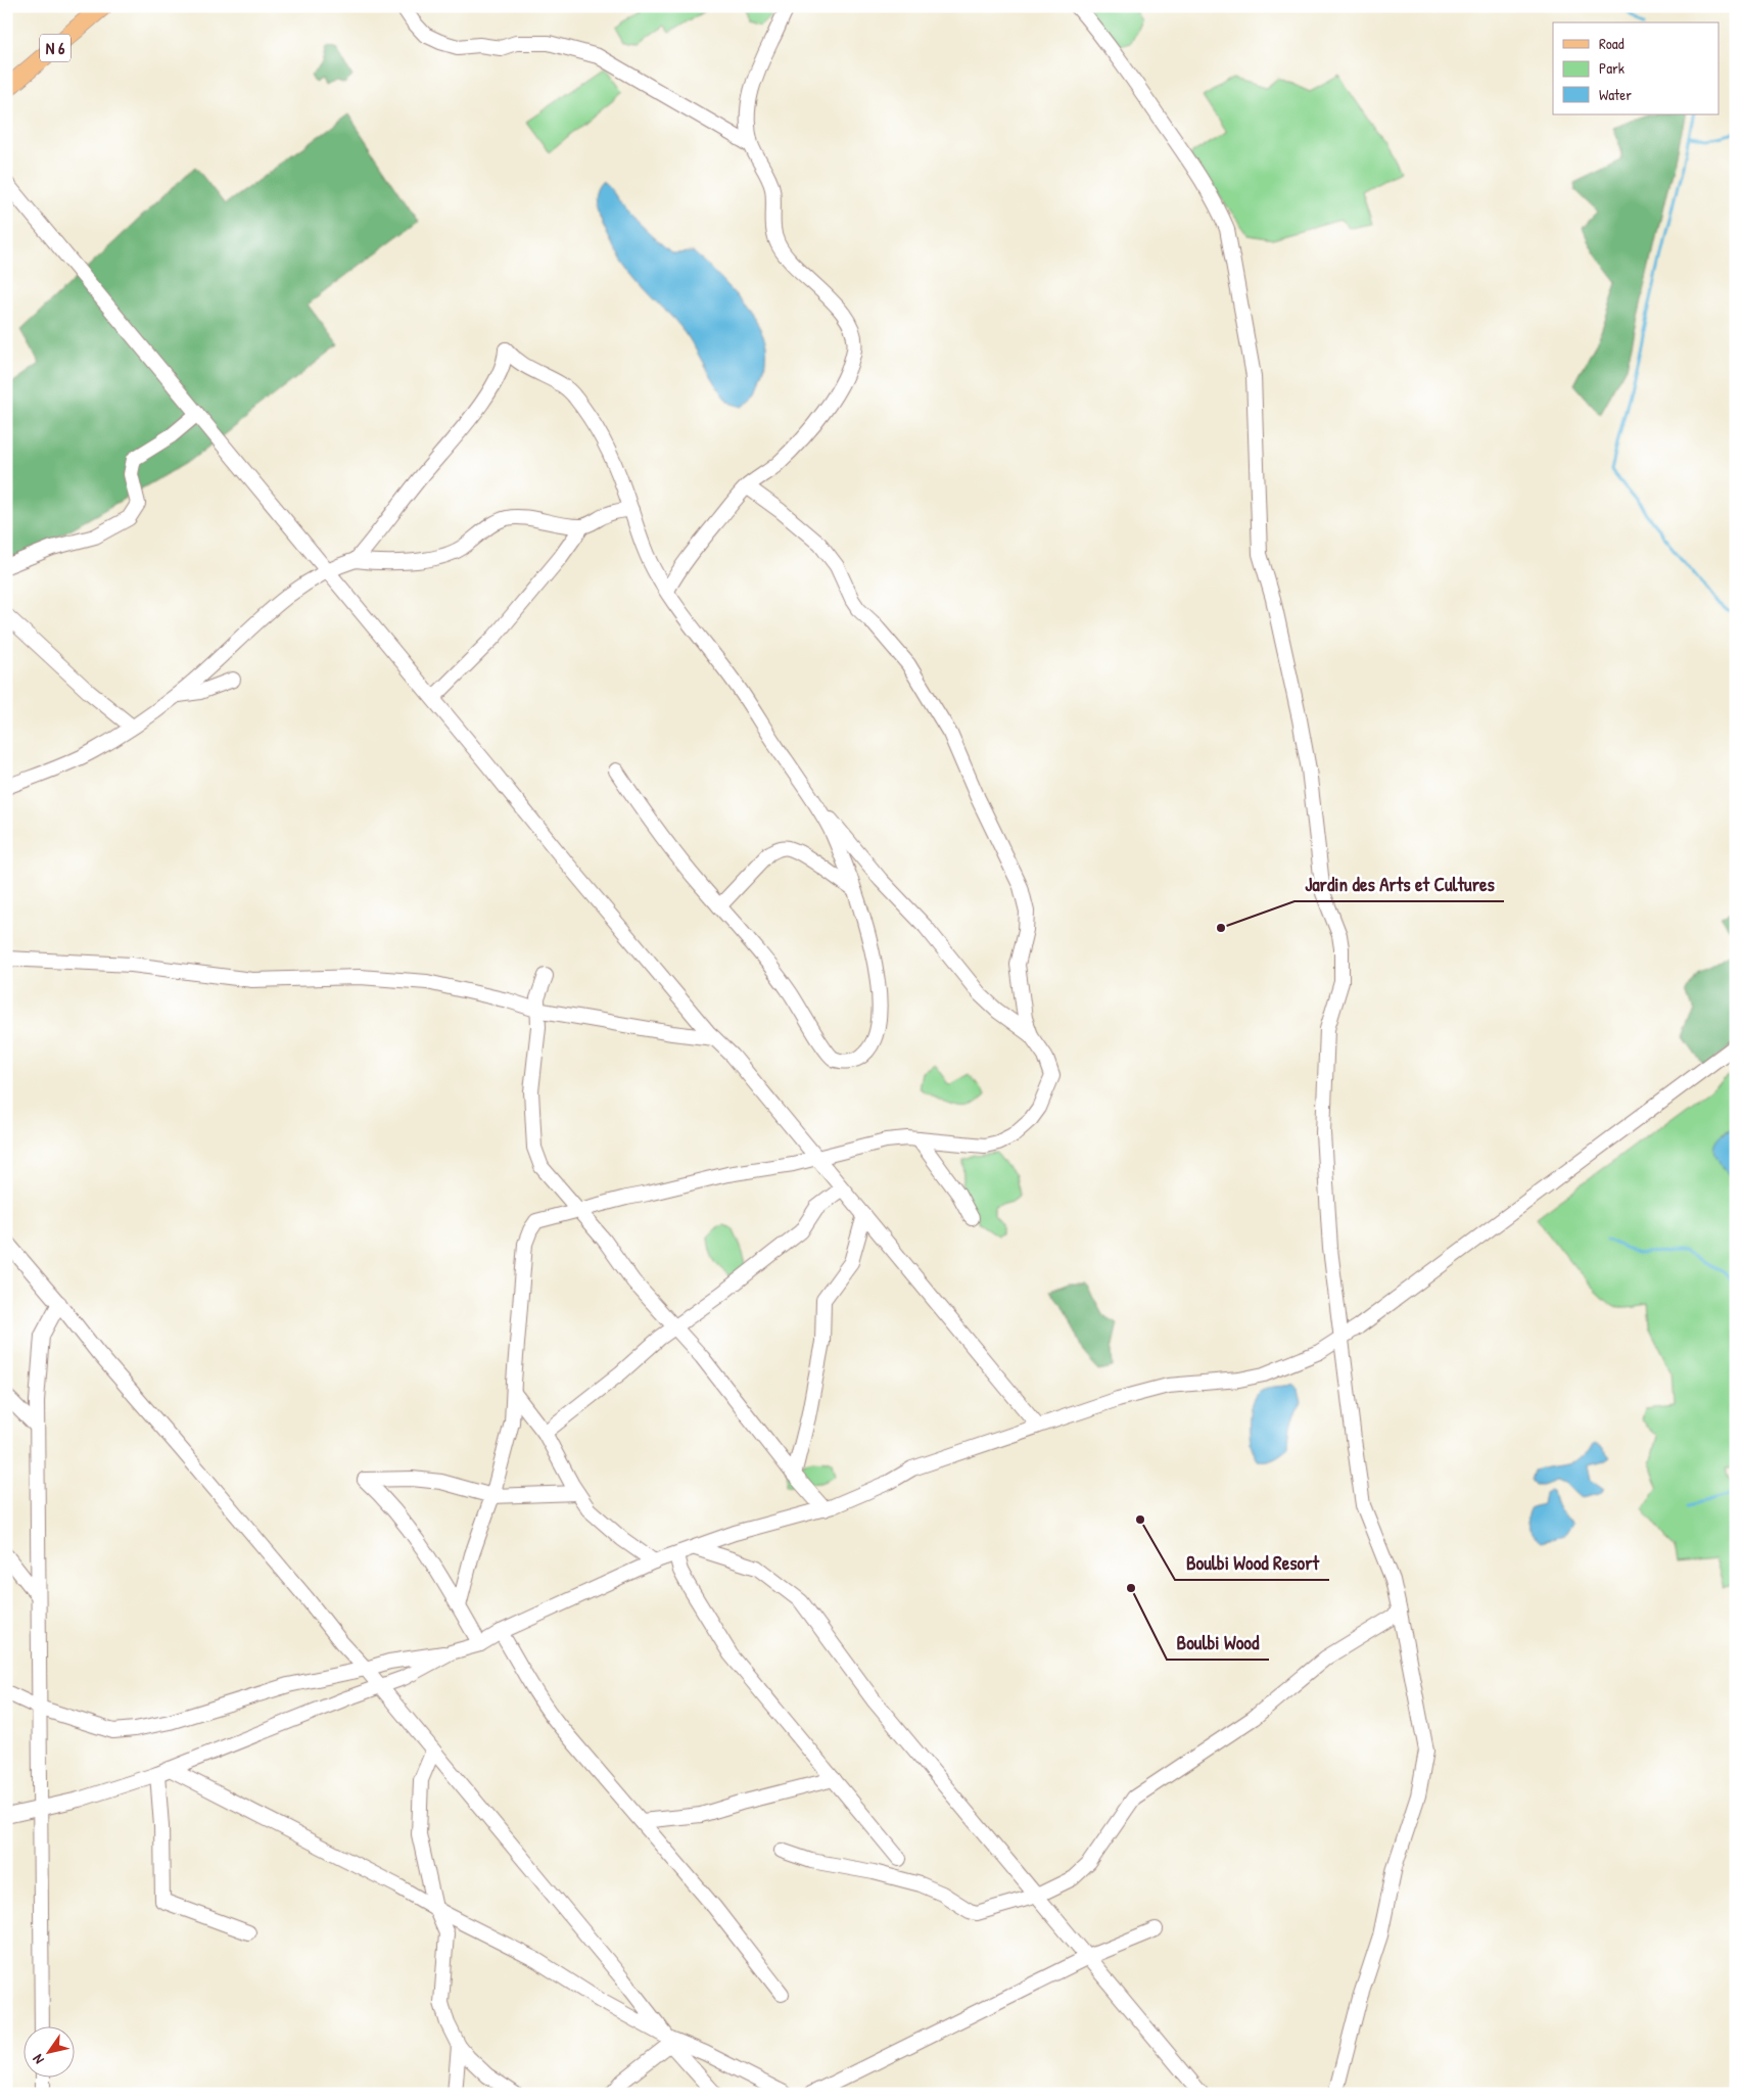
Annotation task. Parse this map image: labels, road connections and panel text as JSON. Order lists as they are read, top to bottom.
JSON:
{
  "streets": {
    "main road": ["N 6"]
  },
  "places": ["Jardin des Arts et Cultures", "Boulbi Wood Resort", "Boulbi Wood"],
  "legend": ["Road", "Park", "Water"],
  "north": "bottom left"
}
